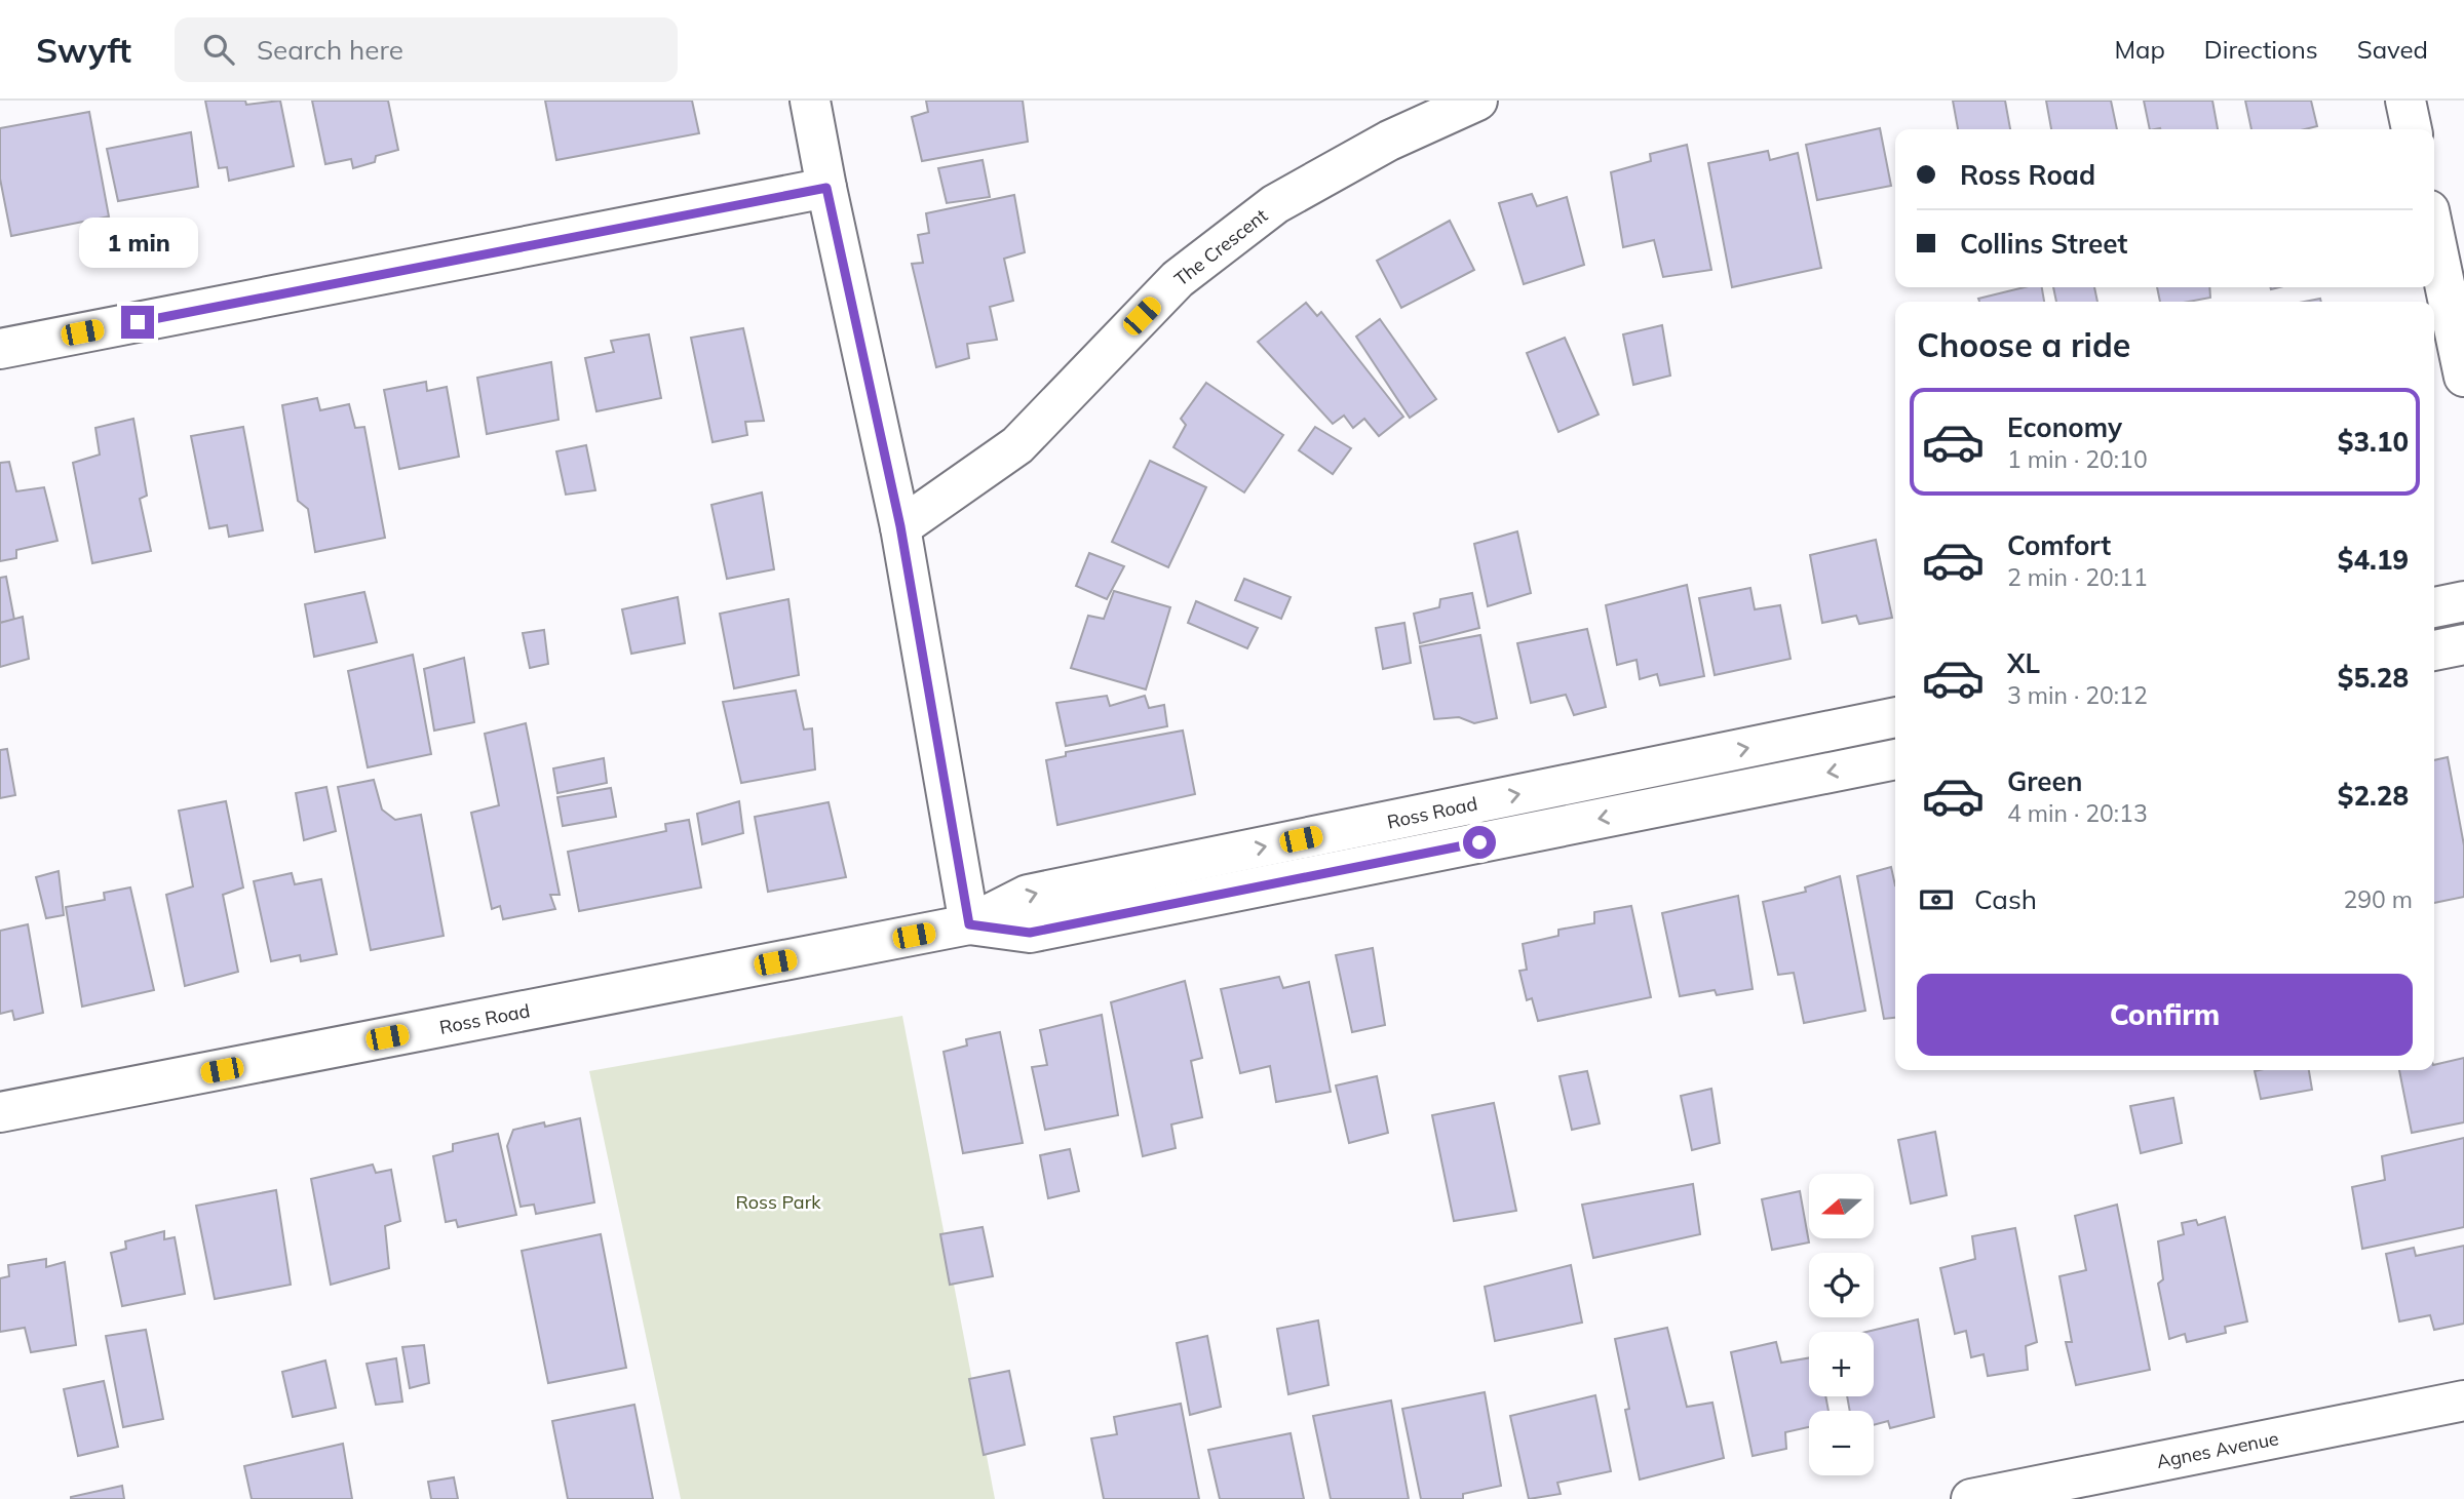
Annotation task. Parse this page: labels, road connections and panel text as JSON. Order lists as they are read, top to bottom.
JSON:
{
  "streets": {
    "street": ["The Crescent", "Ross Road", "Agnes Avenue"]
  },
  "parks": ["Ross Park"],
  "north": "left",
  "page": {
    "header": "Swyft",
    "search": "Search here",
    "nav": ["Map", "Directions", "Saved"],
    "banner": ["Ross Road", "Collins Street"],
    "bubble": "1 min",
    "heading": "Choose a ride",
    "list": [
      {
        "name": "Economy",
        "note": "1 min · 20:10",
        "value": "$3.10"
      },
      {
        "name": "Comfort",
        "note": "2 min · 20:11",
        "value": "$4.19"
      },
      {
        "name": "XL",
        "note": "3 min · 20:12",
        "value": "$5.28"
      },
      {
        "name": "Green",
        "note": "4 min · 20:13",
        "value": "$2.28"
      }
    ],
    "pay": ["Cash", "290 m"],
    "buttons": "Confirm",
    "map_buttons": ["+", "−"]
  }
}
